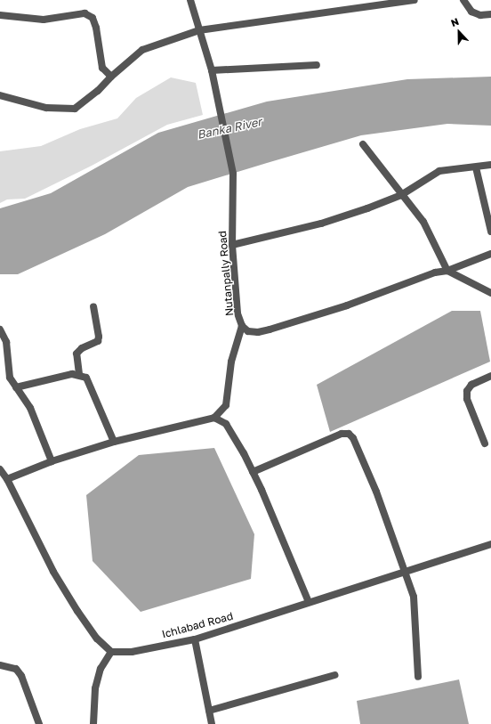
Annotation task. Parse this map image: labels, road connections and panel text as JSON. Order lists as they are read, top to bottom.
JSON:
{
  "streets": {
    "street": ["Nutanpally Road", "Ichlabad Road"]
  },
  "water": ["Banka River"],
  "north": "top"
}
